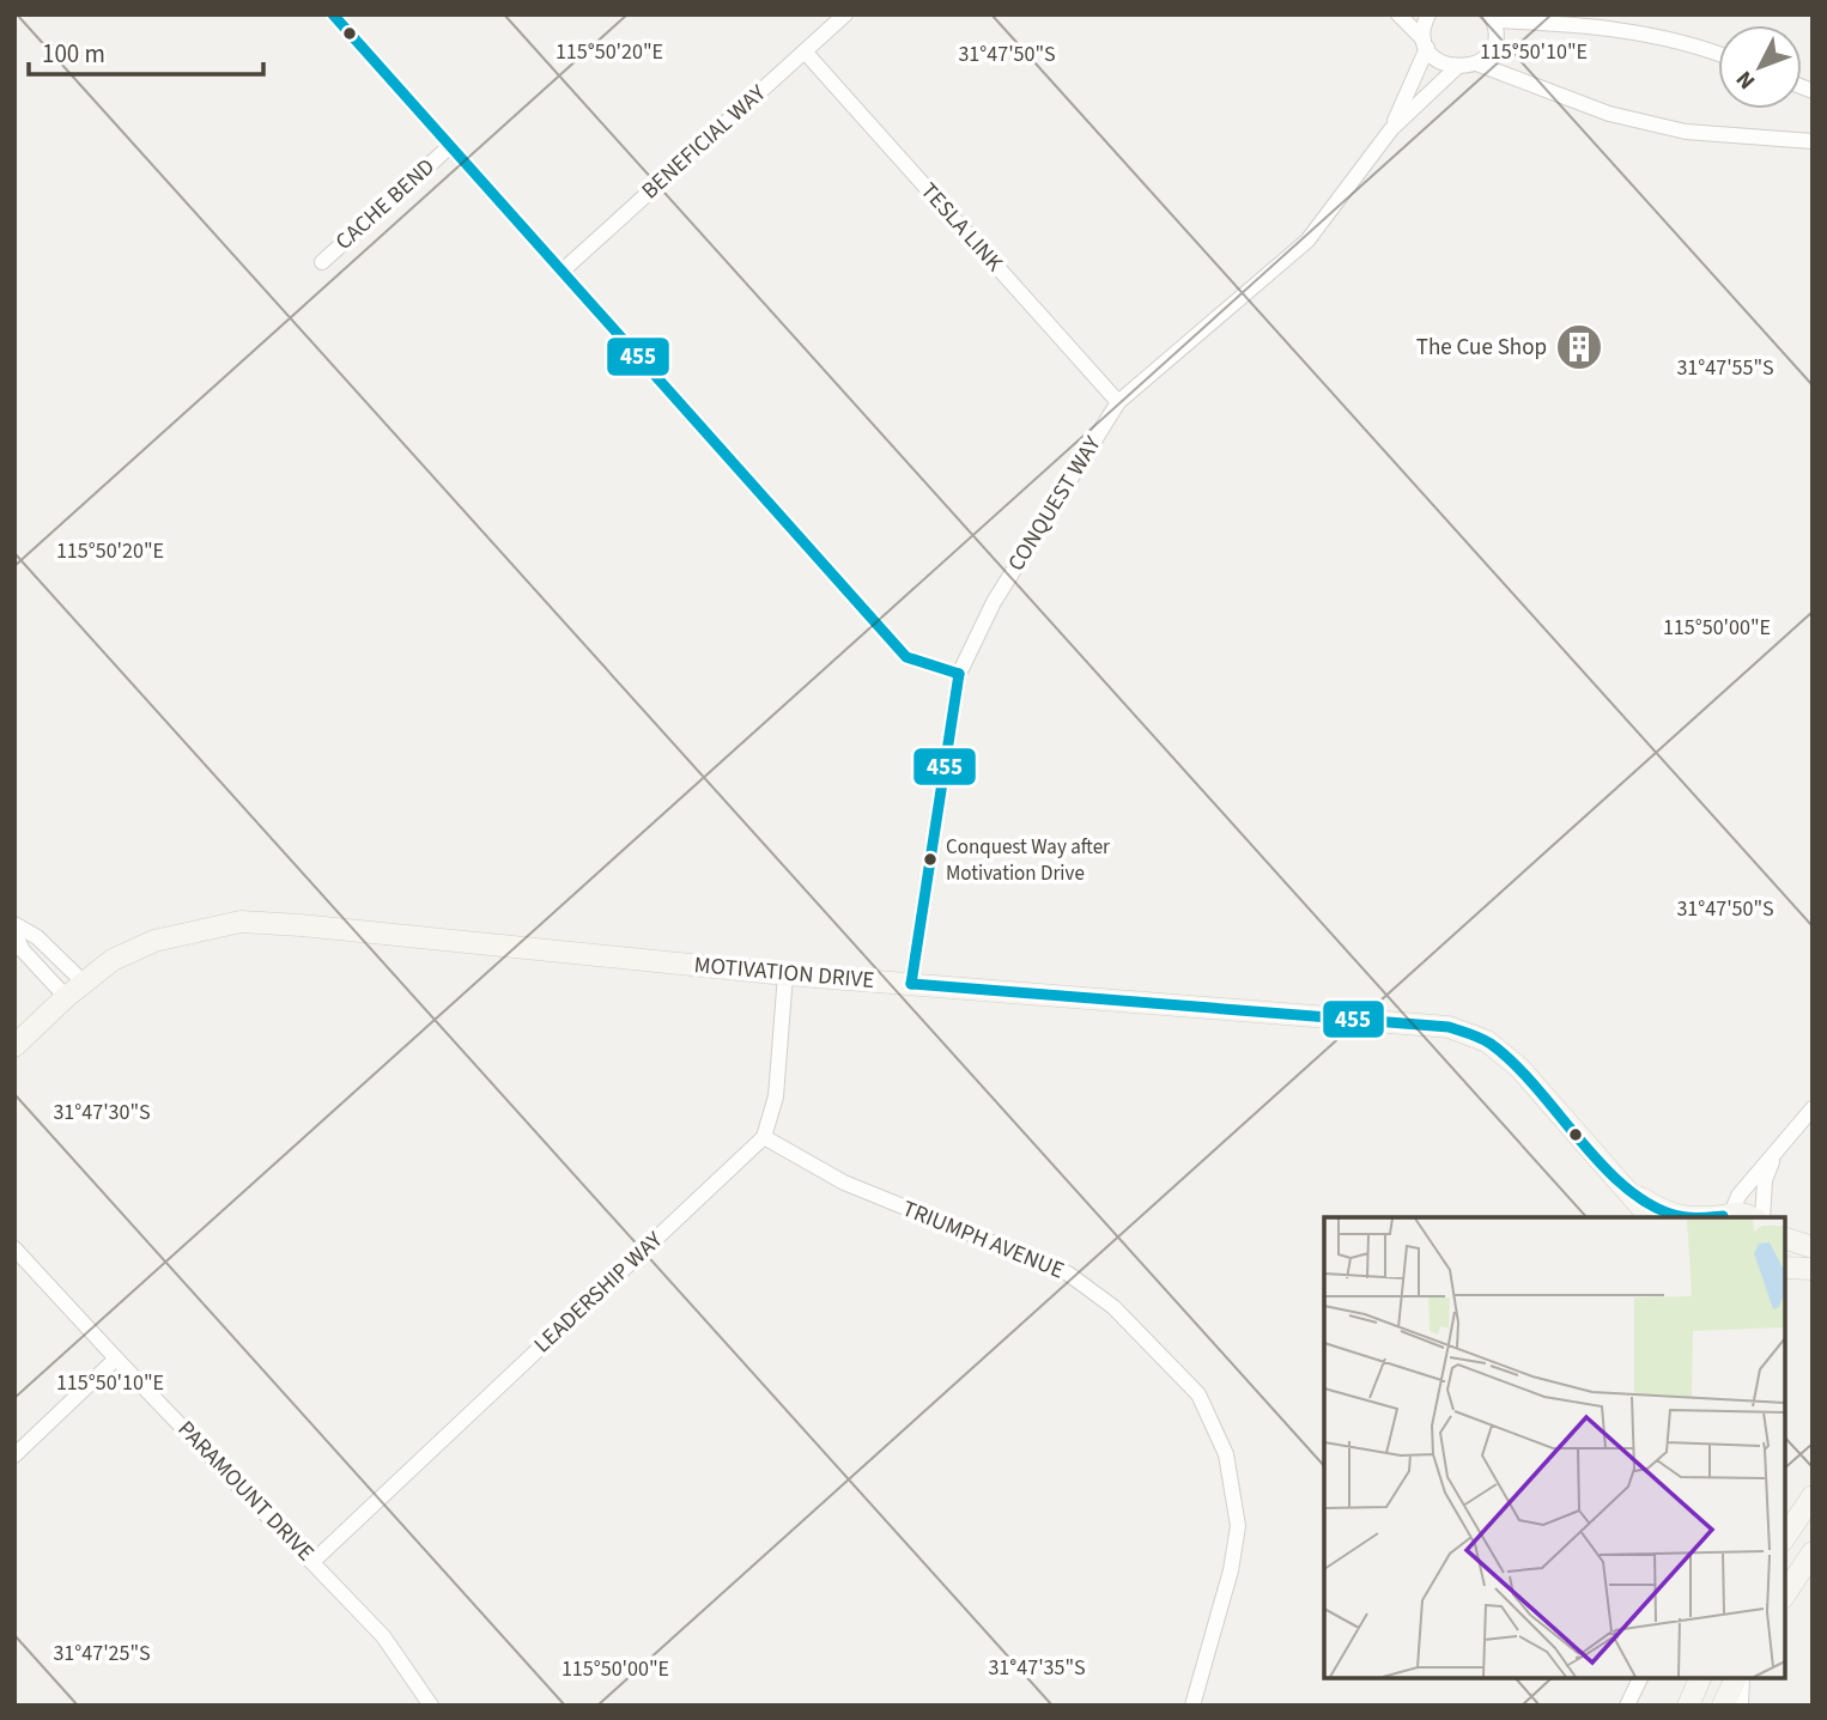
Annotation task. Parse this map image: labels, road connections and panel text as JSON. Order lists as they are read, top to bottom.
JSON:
{
  "streets": {
    "street": [
      "BENEFICIAL WAY",
      "CACHE BEND",
      "TESLA LINK",
      "CONQUEST WAY",
      "MOTIVATION DRIVE",
      "TRIUMPH AVENUE",
      "LEADERSHIP WAY",
      "PARAMOUNT DRIVE"
    ]
  },
  "crossings": [
    ["BENEFICIAL WAY", "TESLA LINK"],
    ["TESLA LINK", "CONQUEST WAY"],
    ["CONQUEST WAY", "MOTIVATION DRIVE"],
    ["TRIUMPH AVENUE", "LEADERSHIP WAY"],
    ["LEADERSHIP WAY", "PARAMOUNT DRIVE"]
  ],
  "places": {
    "building": ["The Cue Shop"],
    "other": ["Conquest Way after Motivation Drive"]
  },
  "lines": ["transit line 455"],
  "scale_bar": "100 m",
  "north": "bottom left",
  "coordinates": [
    "115°50'20\"E",
    "115°50'10\"E",
    "31°47'50\"S",
    "31°47'55\"S",
    "115°50'00\"E",
    "31°47'30\"S",
    "31°47'25\"S",
    "31°47'35\"S"
  ]
}
